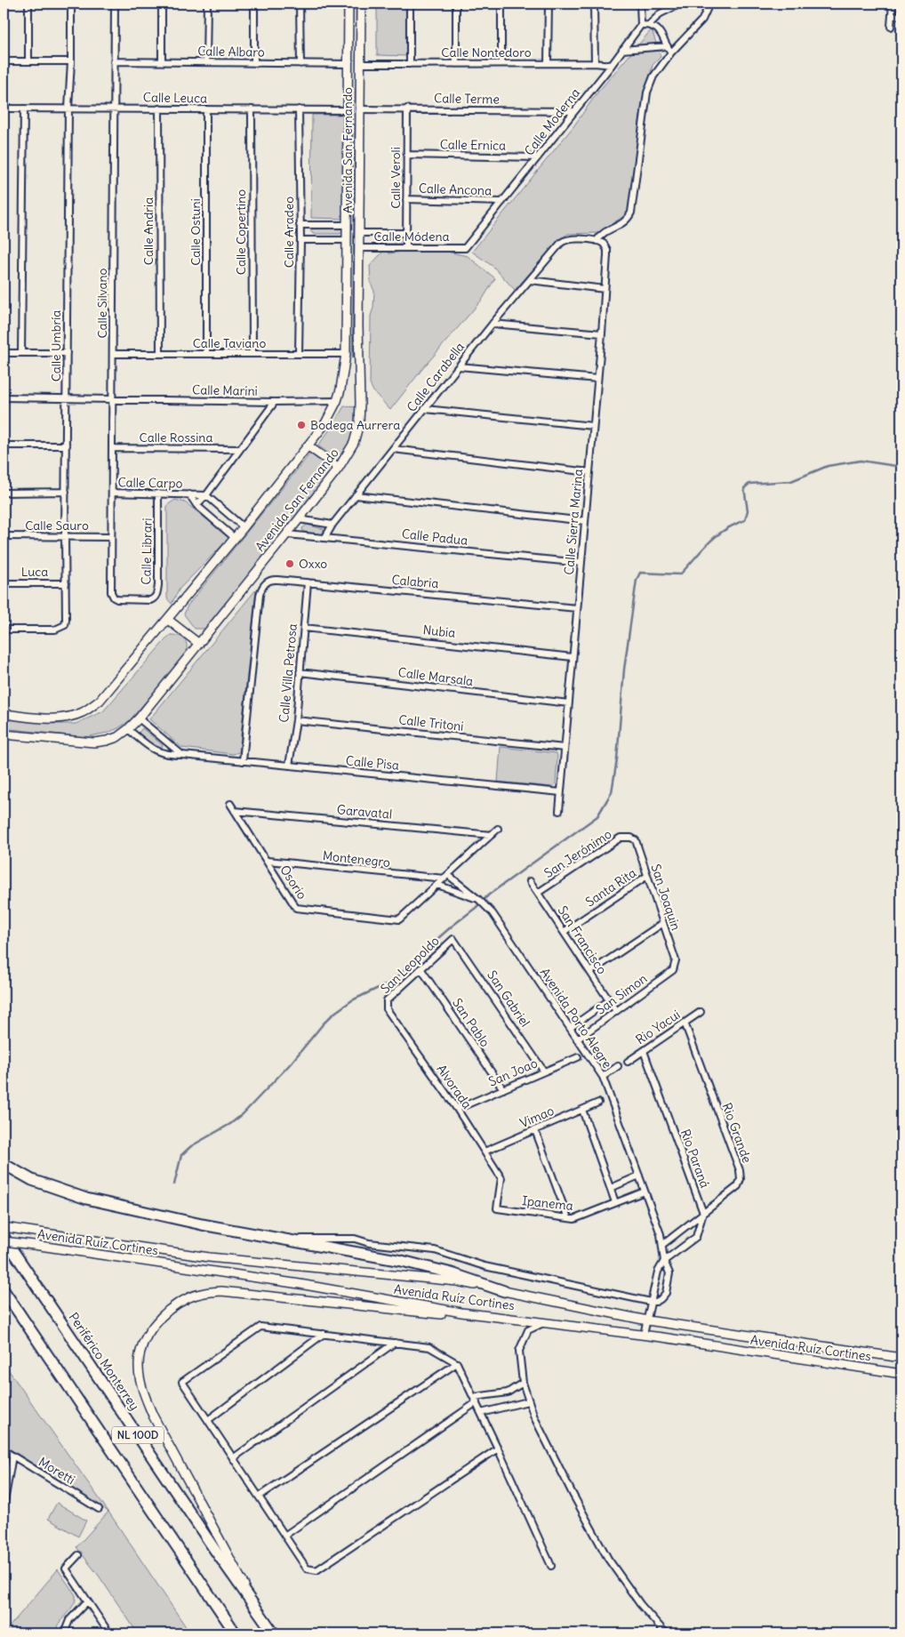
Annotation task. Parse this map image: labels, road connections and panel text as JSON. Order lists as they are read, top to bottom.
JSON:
{
  "streets": {
    "highway": ["Periférico Monterrey", "NL 100D"],
    "main road": ["Avenida San Fernando", "Avenida Ruíz Cortines"],
    "street": [
      "Calle Albaro",
      "Calle Nontedoro",
      "Calle Leuca",
      "Calle Terme",
      "Calle Moderna",
      "Calle Ernica",
      "Calle Veroli",
      "Calle Ancona",
      "Calle Andria",
      "Calle Ostuni",
      "Calle Copertino",
      "Calle Aradeo",
      "Calle Módena",
      "Calle Silvano",
      "Calle Taviano",
      "Calle Umbría",
      "Calle Carabella",
      "Calle Marini",
      "Calle Rossina",
      "Calle Carpo",
      "Calle Sierra Marina",
      "Calle Sauro",
      "Calle Padua",
      "Calle Librari",
      "Luca",
      "Calabria",
      "Nubia",
      "Calle Villa Petrosa",
      "Calle Marsala",
      "Calle Tritoni",
      "Calle Pisa",
      "Garavatal",
      "San Jerónimo",
      "Montenegro",
      "Osorio",
      "Santa Rita",
      "San Joaquin",
      "San Francisco",
      "San Leopoldo",
      "San Simon",
      "San Gabriel",
      "Avenida Porto Alegre",
      "San Pablo",
      "Rio Yacui",
      "San Joao",
      "Alvorada",
      "Vimao",
      "Rio Grande",
      "Rio Paraná",
      "Ipanema",
      "Moretti"
    ]
  },
  "crossings": [
    ["Calle Albaro", "Avenida San Fernando"],
    ["Calle Albaro", "Calle Silvano"],
    ["Calle Nontedoro", "Calle Moderna"],
    ["Calle Nontedoro", "Avenida San Fernando"],
    ["Calle Leuca", "Avenida San Fernando"],
    ["Calle Leuca", "Calle Andria"],
    ["Calle Leuca", "Calle Ostuni"],
    ["Calle Leuca", "Calle Copertino"],
    ["Calle Leuca", "Calle Aradeo"],
    ["Calle Leuca", "Calle Silvano"],
    ["Calle Leuca", "Calle Umbría"],
    ["Calle Terme", "Calle Moderna"],
    ["Calle Terme", "Avenida San Fernando"],
    ["Calle Terme", "Calle Veroli"],
    ["Calle Moderna", "Calle Ernica"],
    ["Calle Moderna", "Calle Ancona"],
    ["Calle Moderna", "Calle Módena"],
    ["Calle Ernica", "Calle Veroli"],
    ["Avenida San Fernando", "Calle Módena"],
    ["Avenida San Fernando", "Calle Taviano"],
    ["Avenida San Fernando", "Calle Marini"],
    ["Avenida San Fernando", "Calle Carpo"],
    ["Avenida San Fernando", "Calle Padua"],
    ["Avenida San Fernando", "Calle Pisa"],
    ["Calle Veroli", "Calle Ancona"],
    ["Calle Veroli", "Calle Módena"],
    ["Calle Andria", "Calle Taviano"],
    ["Calle Ostuni", "Calle Taviano"],
    ["Calle Copertino", "Calle Taviano"],
    ["Calle Aradeo", "Calle Taviano"],
    ["Calle Silvano", "Calle Taviano"],
    ["Calle Silvano", "Calle Marini"],
    ["Calle Silvano", "Calle Rossina"],
    ["Calle Silvano", "Calle Carpo"],
    ["Calle Silvano", "Calle Sauro"],
    ["Calle Silvano", "Calle Librari"],
    ["Calle Umbría", "Calle Marini"],
    ["Calle Umbría", "Calle Sauro"],
    ["Calle Umbría", "Luca"],
    ["Calle Carabella", "Calle Sierra Marina"],
    ["Calle Carabella", "Calle Padua"],
    ["Calle Carpo", "Calle Librari"],
    ["Calle Sierra Marina", "Calle Padua"],
    ["Calle Sierra Marina", "Calabria"],
    ["Calle Sierra Marina", "Nubia"],
    ["Calle Sierra Marina", "Calle Marsala"],
    ["Calle Sierra Marina", "Calle Tritoni"],
    ["Calle Sierra Marina", "Calle Pisa"],
    ["Calabria", "Calle Villa Petrosa"],
    ["Calabria", "Calle Pisa"],
    ["Nubia", "Calle Villa Petrosa"],
    ["Calle Villa Petrosa", "Calle Marsala"],
    ["Calle Villa Petrosa", "Calle Tritoni"],
    ["Calle Villa Petrosa", "Calle Pisa"],
    ["Garavatal", "Osorio"],
    ["San Jerónimo", "San Joaquin"],
    ["San Jerónimo", "San Francisco"],
    ["Montenegro", "Osorio"],
    ["Montenegro", "Avenida Porto Alegre"],
    ["Santa Rita", "San Joaquin"],
    ["Santa Rita", "San Francisco"],
    ["San Joaquin", "San Simon"],
    ["San Francisco", "San Simon"],
    ["San Leopoldo", "San Gabriel"],
    ["San Leopoldo", "San Pablo"],
    ["San Leopoldo", "Alvorada"],
    ["San Simon", "Avenida Porto Alegre"],
    ["San Gabriel", "San Joao"],
    ["Avenida Porto Alegre", "Rio Grande"],
    ["Avenida Porto Alegre", "Ipanema"],
    ["San Pablo", "San Joao"],
    ["Rio Yacui", "Rio Grande"],
    ["Rio Yacui", "Rio Paraná"],
    ["San Joao", "Alvorada"],
    ["Alvorada", "Vimao"],
    ["Alvorada", "Ipanema"],
    ["Rio Grande", "Rio Paraná"]
  ],
  "places": ["Bodega Aurrera", "Oxxo"]
}
